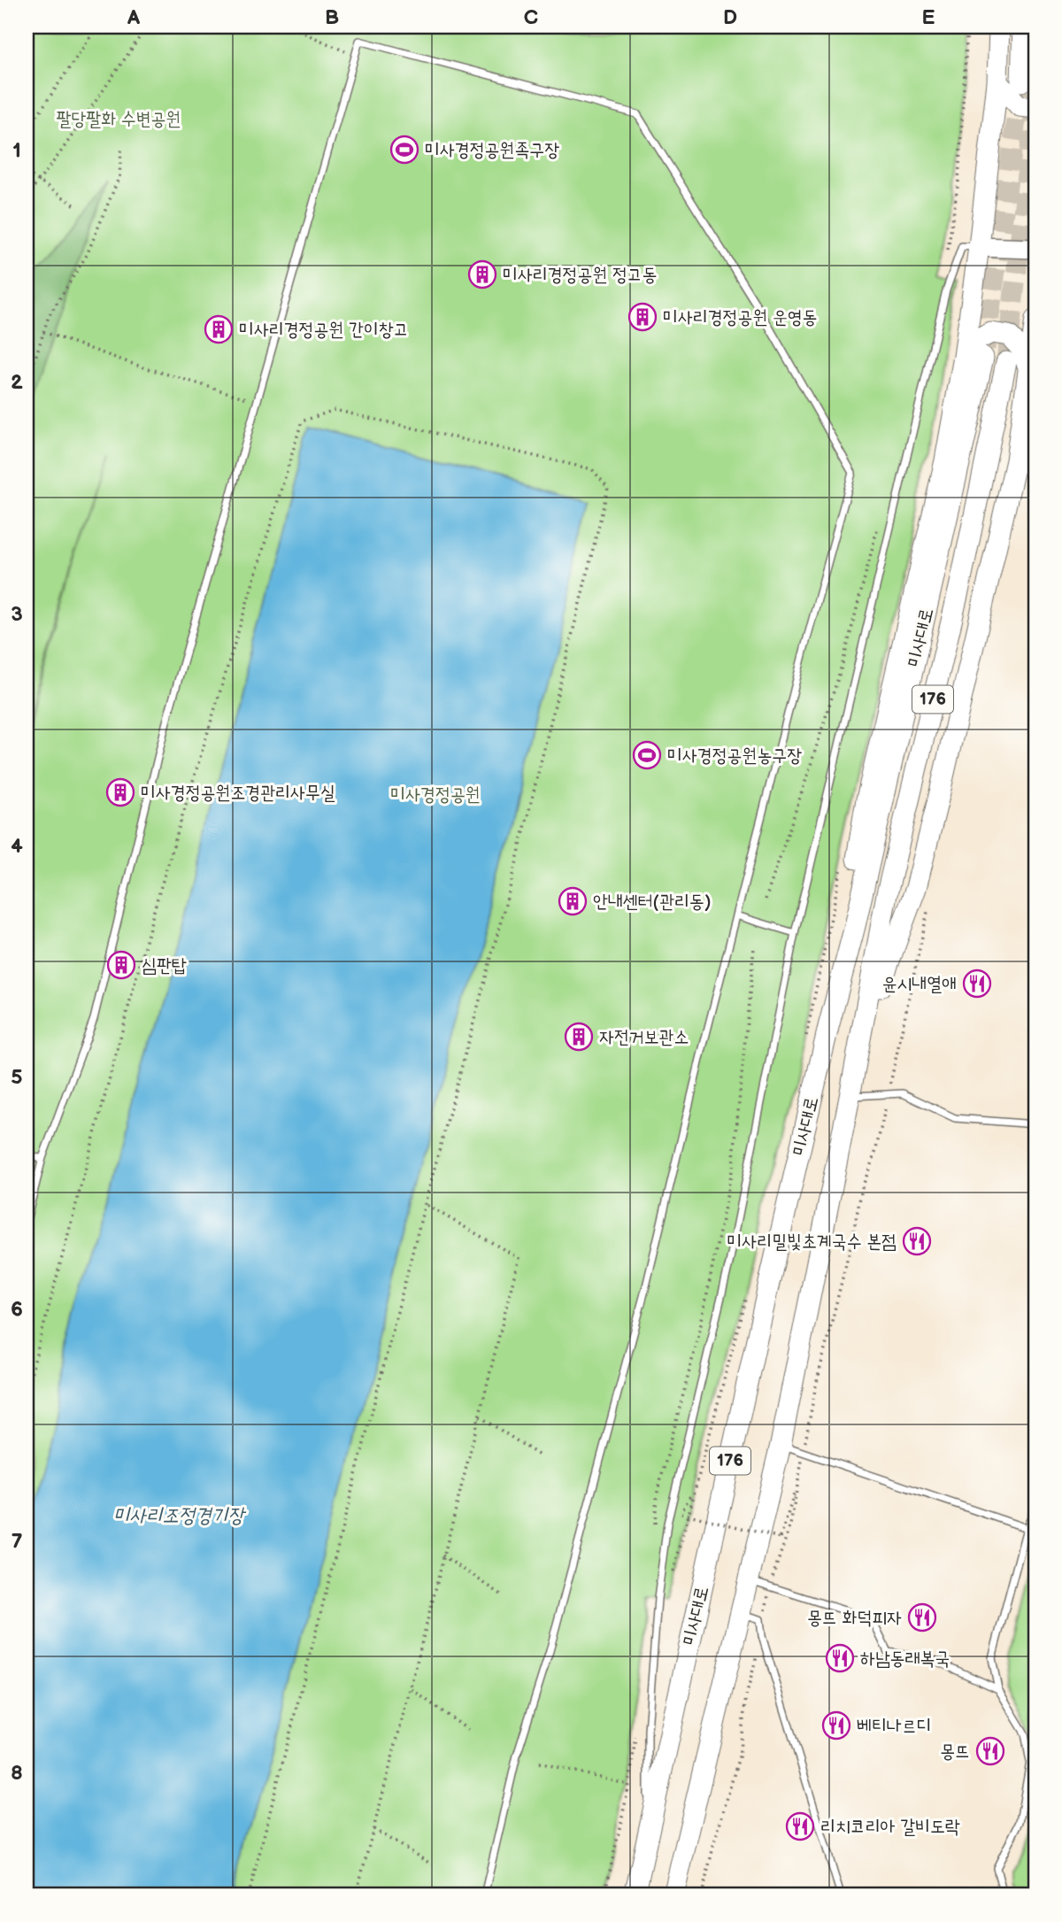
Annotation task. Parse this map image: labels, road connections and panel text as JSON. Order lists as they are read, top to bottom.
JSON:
{
  "streets": {
    "main road": ["미사대로", "176"]
  },
  "water": ["미사리조정경기장"],
  "parks": ["팔당팔화 수변공원", "미사경정공원"],
  "places": {
    "sports": ["미사경정공원족구장", "미사경정공원농구장"],
    "building": [
      "미사리경정공원 정고동",
      "미사리경정공원 운영동",
      "미사리경정공원 간이창고",
      "미사경정공원조경관리사무실",
      "안내센터(관리동)",
      "심판탑",
      "자전거보관소"
    ],
    "restaurant": [
      "윤시내열애",
      "미사리밀빛초계국수 본점",
      "몽뜨 화덕피자",
      "하남동래복국",
      "베티나르디",
      "몽뜨",
      "리치코리아 갈비도락"
    ]
  },
  "grid": {
    "columns": [
      "A",
      "B",
      "C",
      "D",
      "E"
    ],
    "rows": [
      "1",
      "2",
      "3",
      "4",
      "5",
      "6",
      "7",
      "8"
    ]
  }
}
